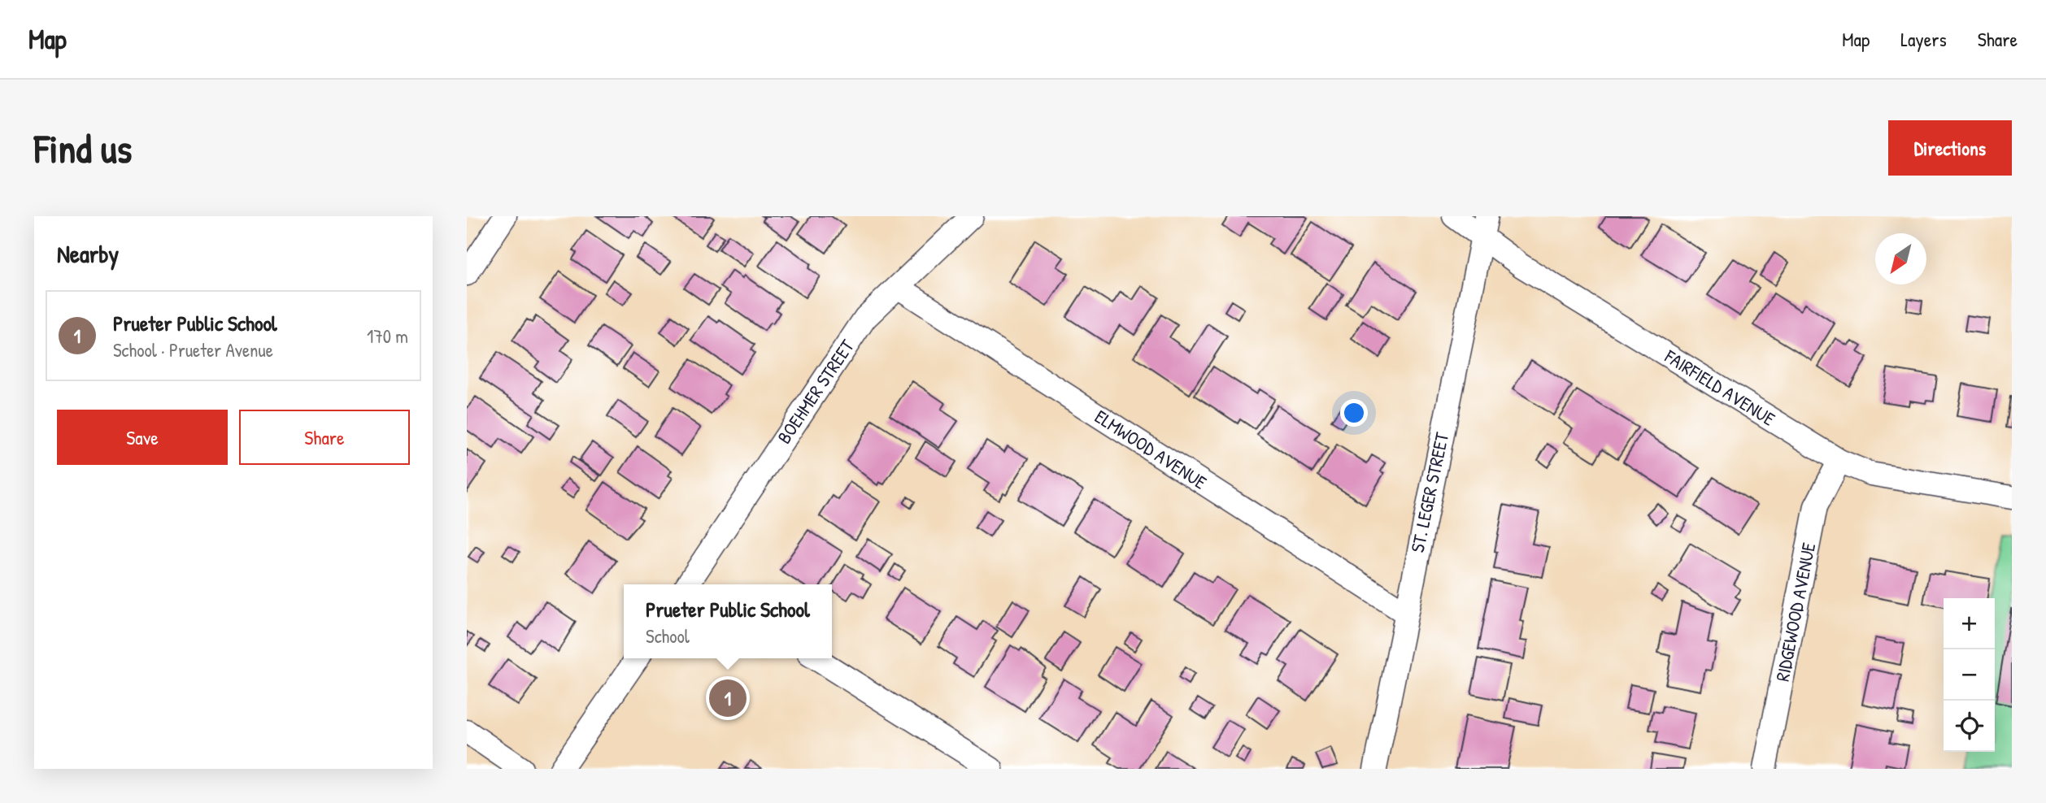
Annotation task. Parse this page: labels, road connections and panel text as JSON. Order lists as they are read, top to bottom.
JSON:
{
  "streets": {
    "street": [
      "FAIRFIELD AVENUE",
      "BOEHMER STREET",
      "ELMWOOD AVENUE",
      "ST. LEGER STREET",
      "RIDGEWOOD AVENUE"
    ]
  },
  "crossings": [
    ["FAIRFIELD AVENUE", "ST. LEGER STREET"],
    ["FAIRFIELD AVENUE", "RIDGEWOOD AVENUE"],
    ["BOEHMER STREET", "ELMWOOD AVENUE"],
    ["ELMWOOD AVENUE", "ST. LEGER STREET"]
  ],
  "north": "bottom left",
  "page": {
    "header": "Map",
    "nav": ["Map", "Layers", "Share"],
    "buttons": [
      "Directions",
      ["Save", "Share"]
    ],
    "title": "Find us",
    "heading": "Nearby",
    "list": [
      {
        "mark": "1",
        "name": "Prueter Public School",
        "note": "School · Prueter Avenue",
        "value": "170 m"
      }
    ],
    "popup": ["Prueter Public School", "School"],
    "map_buttons": ["+", "−"],
    "pins": "1"
  }
}
